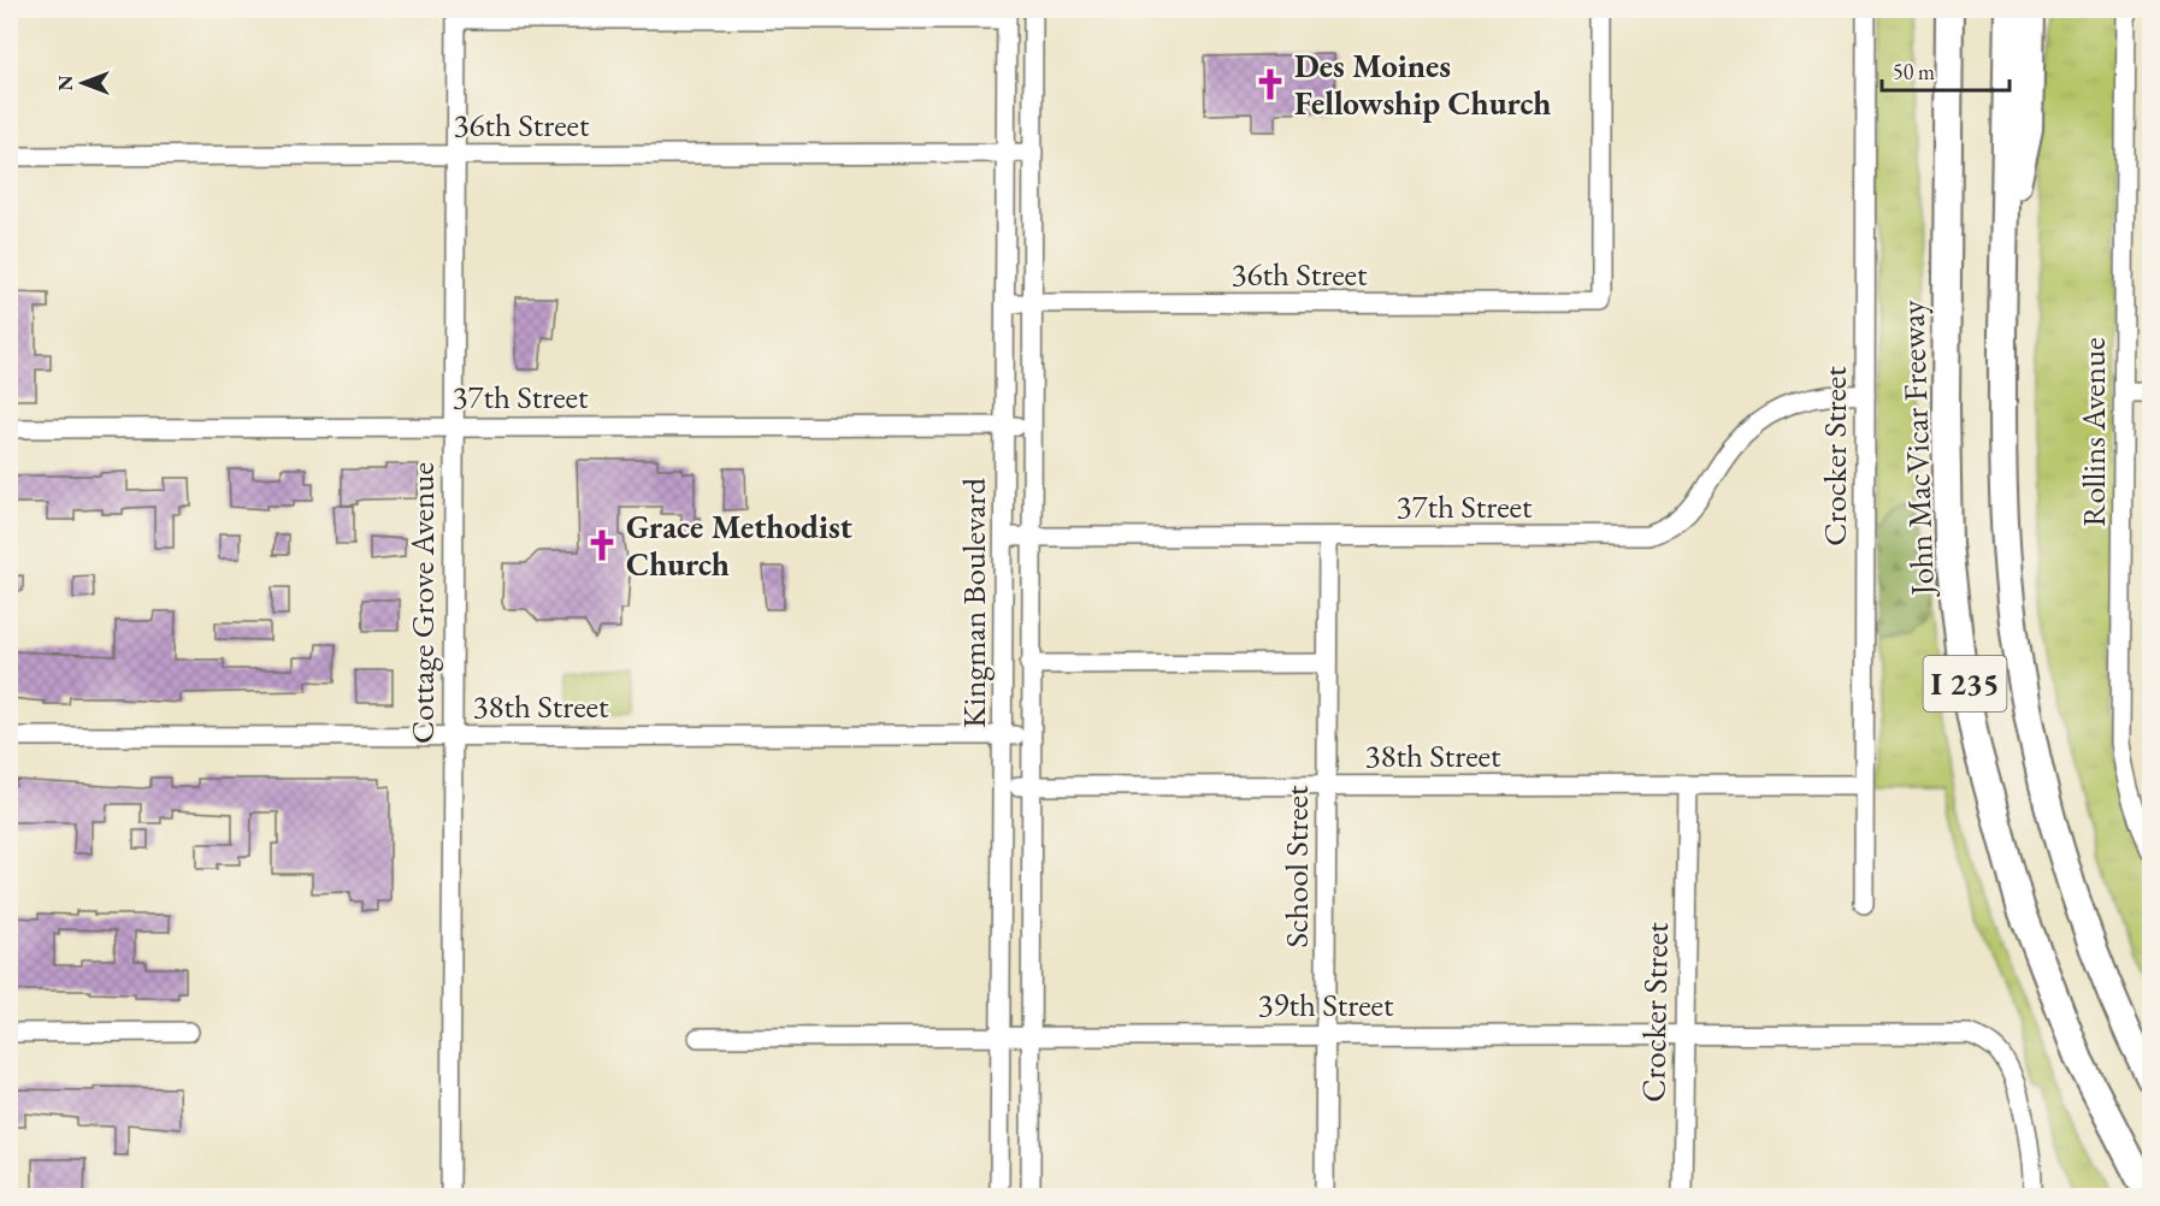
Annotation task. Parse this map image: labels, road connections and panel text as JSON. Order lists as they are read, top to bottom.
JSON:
{
  "streets": {
    "highway": ["John MacVicar Freeway", "I 235"],
    "street": [
      "36th Street",
      "37th Street",
      "Rollins Avenue",
      "Crocker Street",
      "Cottage Grove Avenue",
      "Kingman Boulevard",
      "38th Street",
      "School Street",
      "39th Street"
    ]
  },
  "crossings": [
    ["36th Street", "Cottage Grove Avenue"],
    ["36th Street", "Kingman Boulevard"],
    ["37th Street", "Crocker Street"],
    ["37th Street", "Cottage Grove Avenue"],
    ["37th Street", "Kingman Boulevard"],
    ["37th Street", "School Street"],
    ["Crocker Street", "38th Street"],
    ["Crocker Street", "39th Street"],
    ["Cottage Grove Avenue", "38th Street"],
    ["Kingman Boulevard", "38th Street"],
    ["Kingman Boulevard", "39th Street"],
    ["38th Street", "School Street"],
    ["School Street", "39th Street"]
  ],
  "places": {
    "church": ["Des Moines Fellowship Church", "Grace Methodist Church"]
  },
  "scale_bar": "50 m",
  "north": "left"
}
